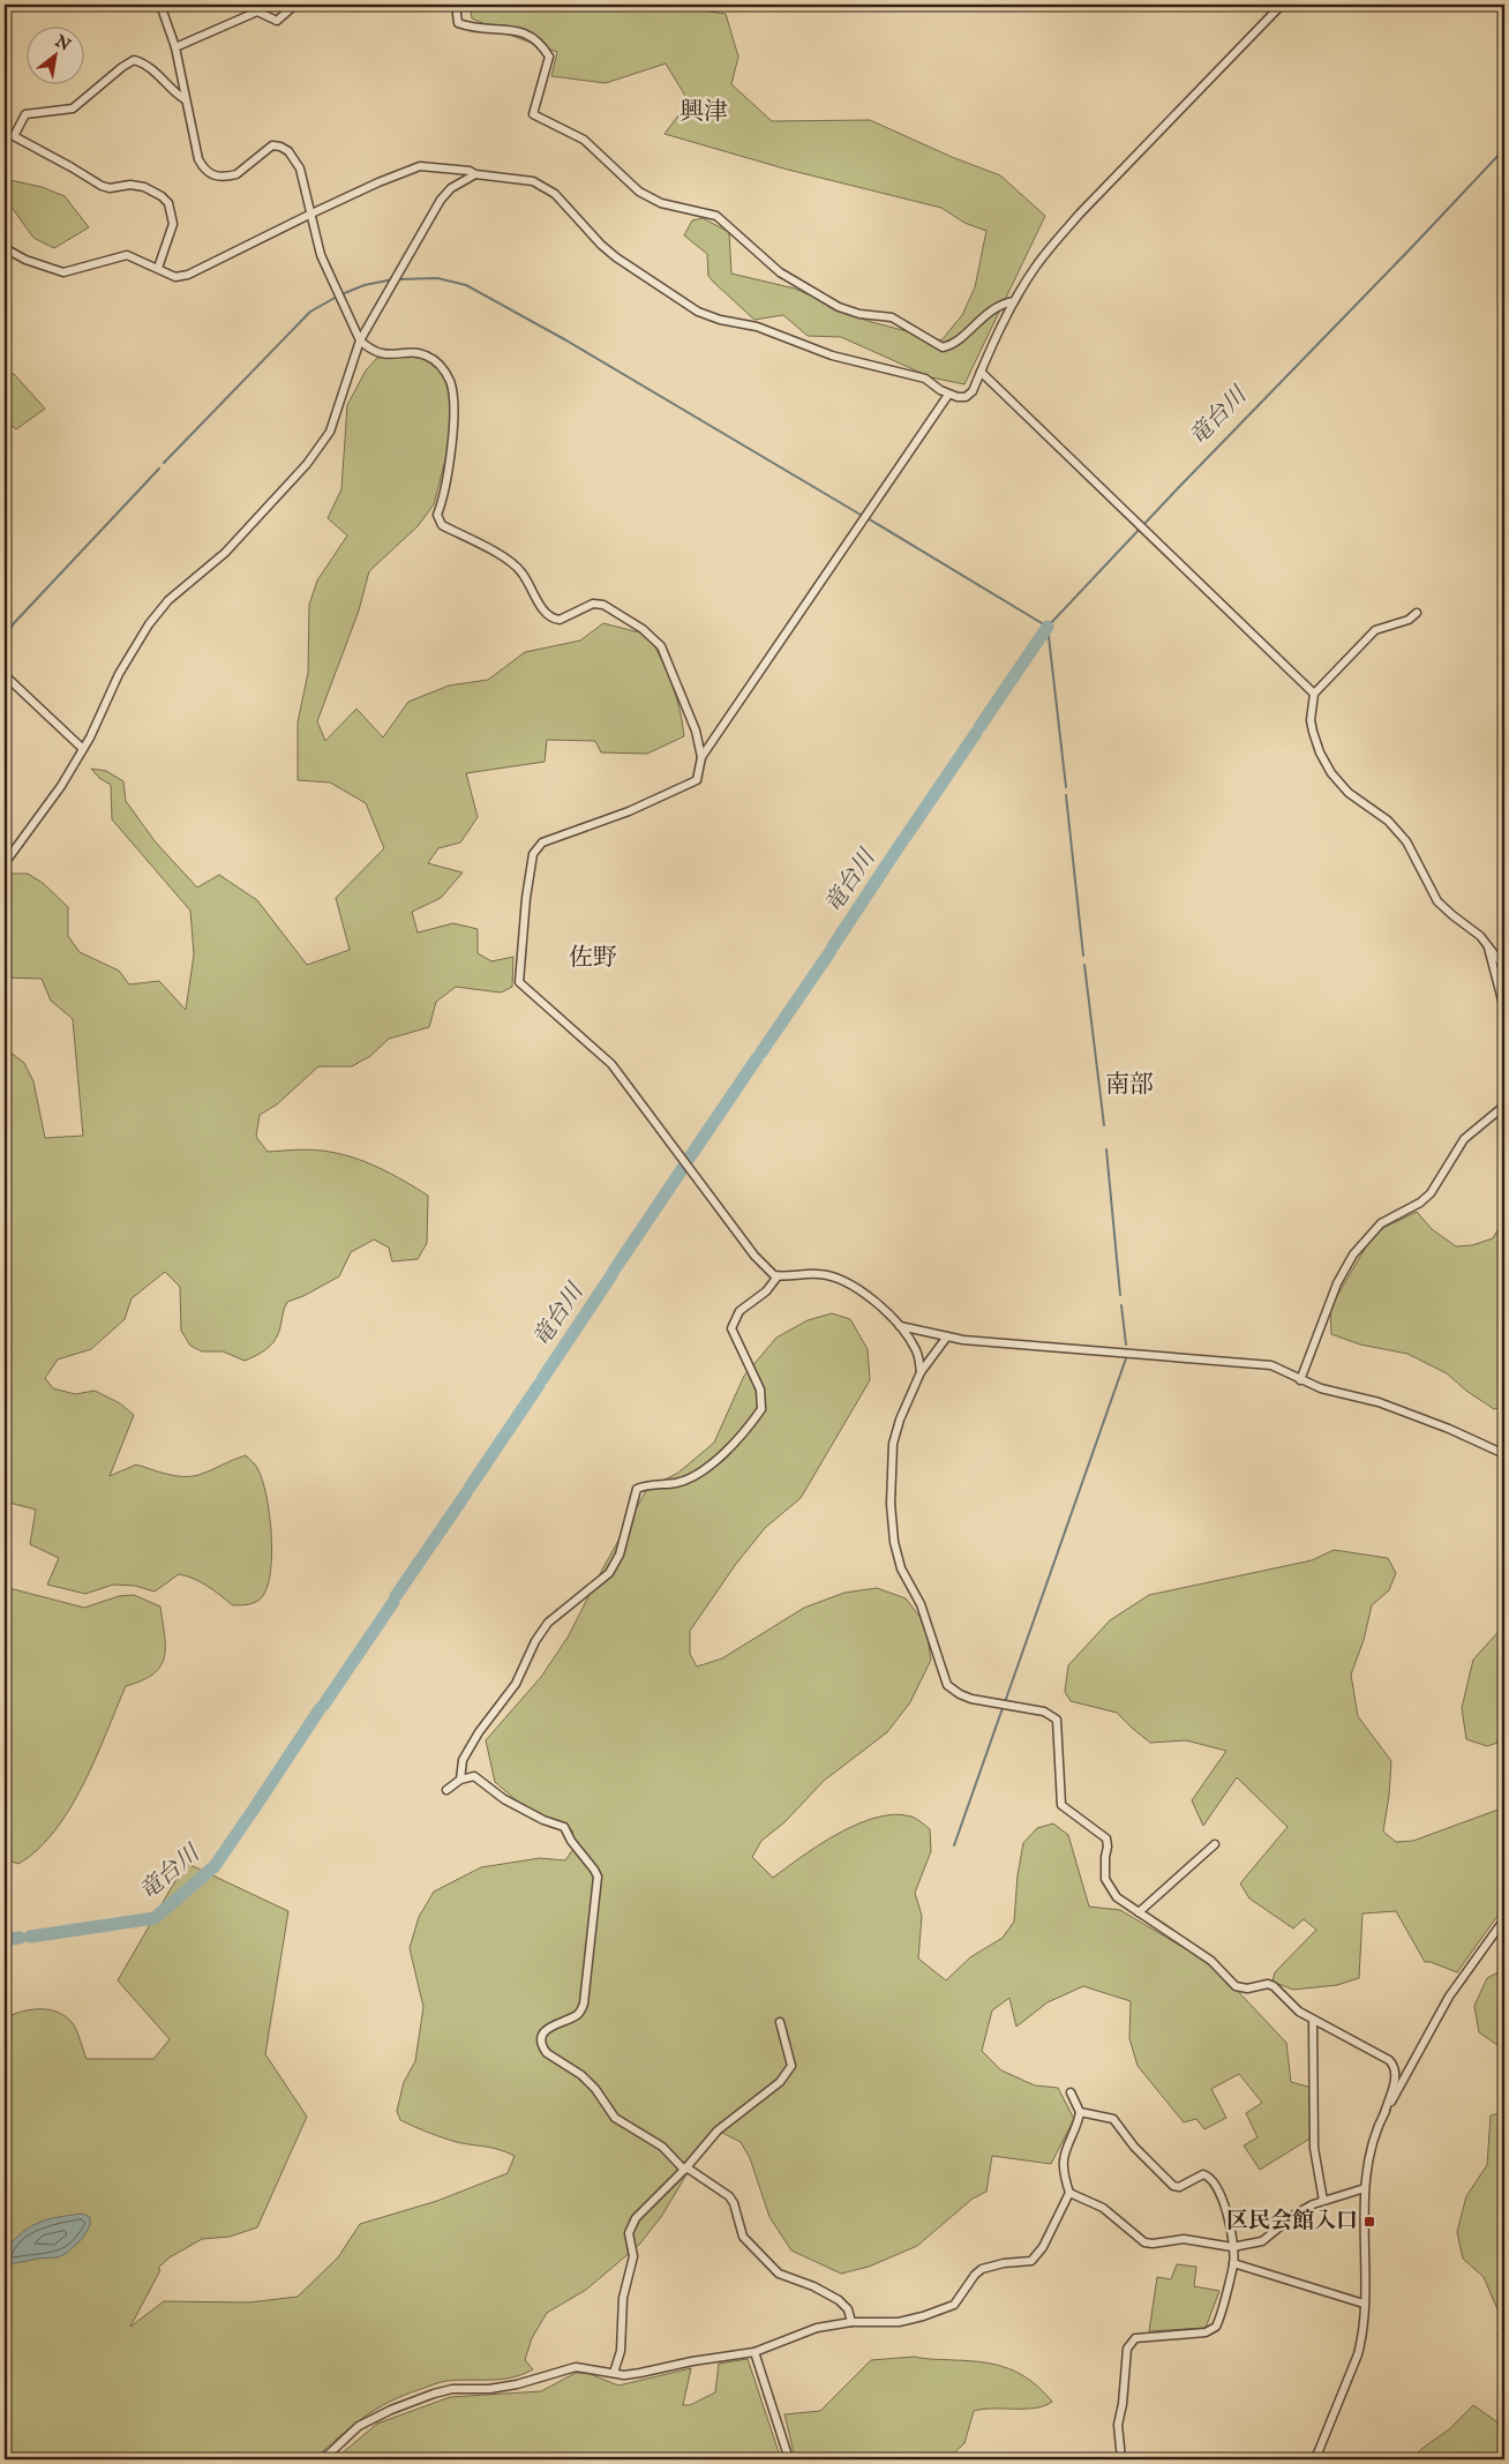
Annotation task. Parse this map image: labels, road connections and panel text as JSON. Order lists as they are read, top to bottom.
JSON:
{
  "districts": ["興津", "佐野", "南部"],
  "water": ["竜台川"],
  "places": {
    "transit": ["区民会館入口"]
  },
  "north": "top right"
}
